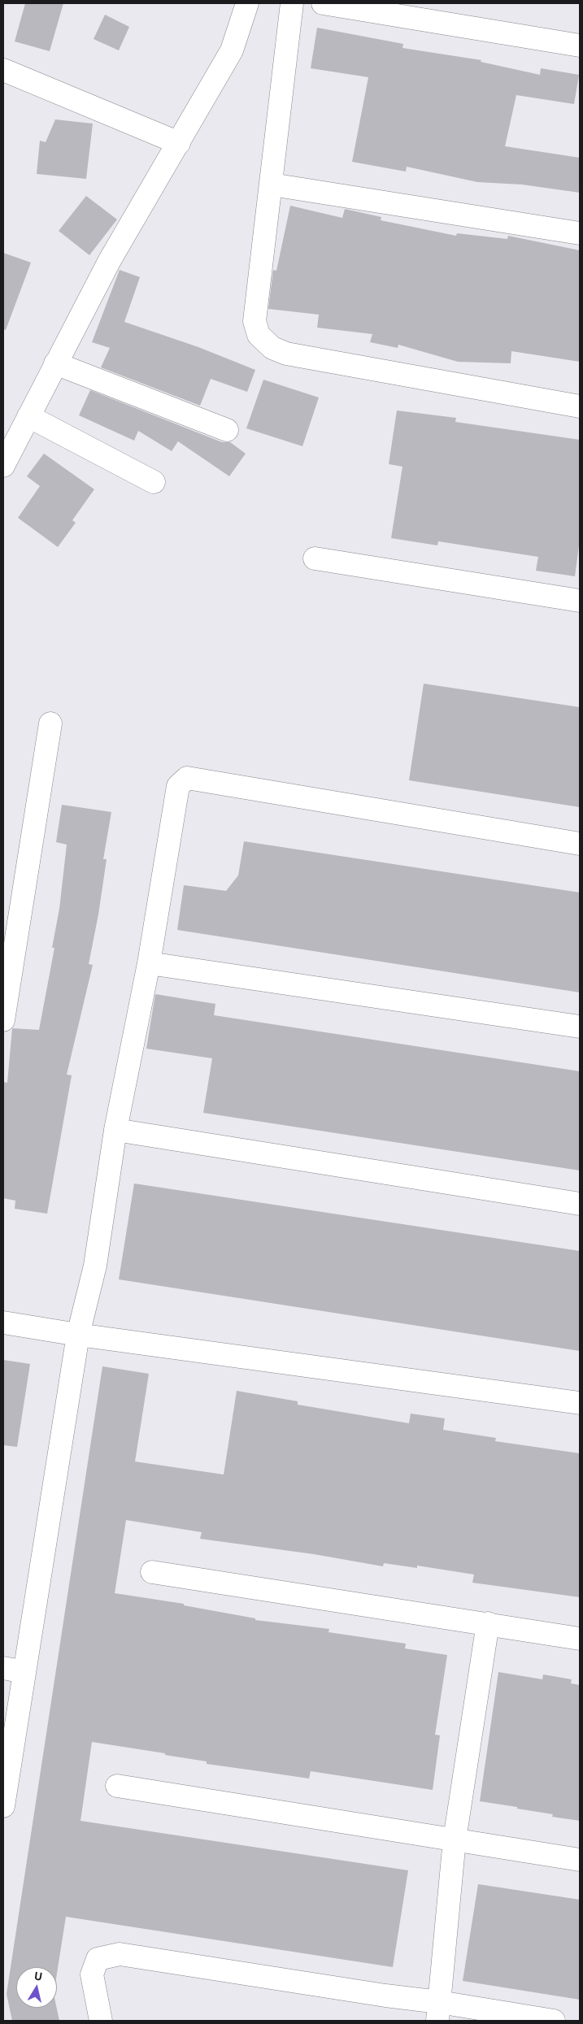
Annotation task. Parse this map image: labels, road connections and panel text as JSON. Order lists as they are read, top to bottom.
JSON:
{
  "north": "top"
}
